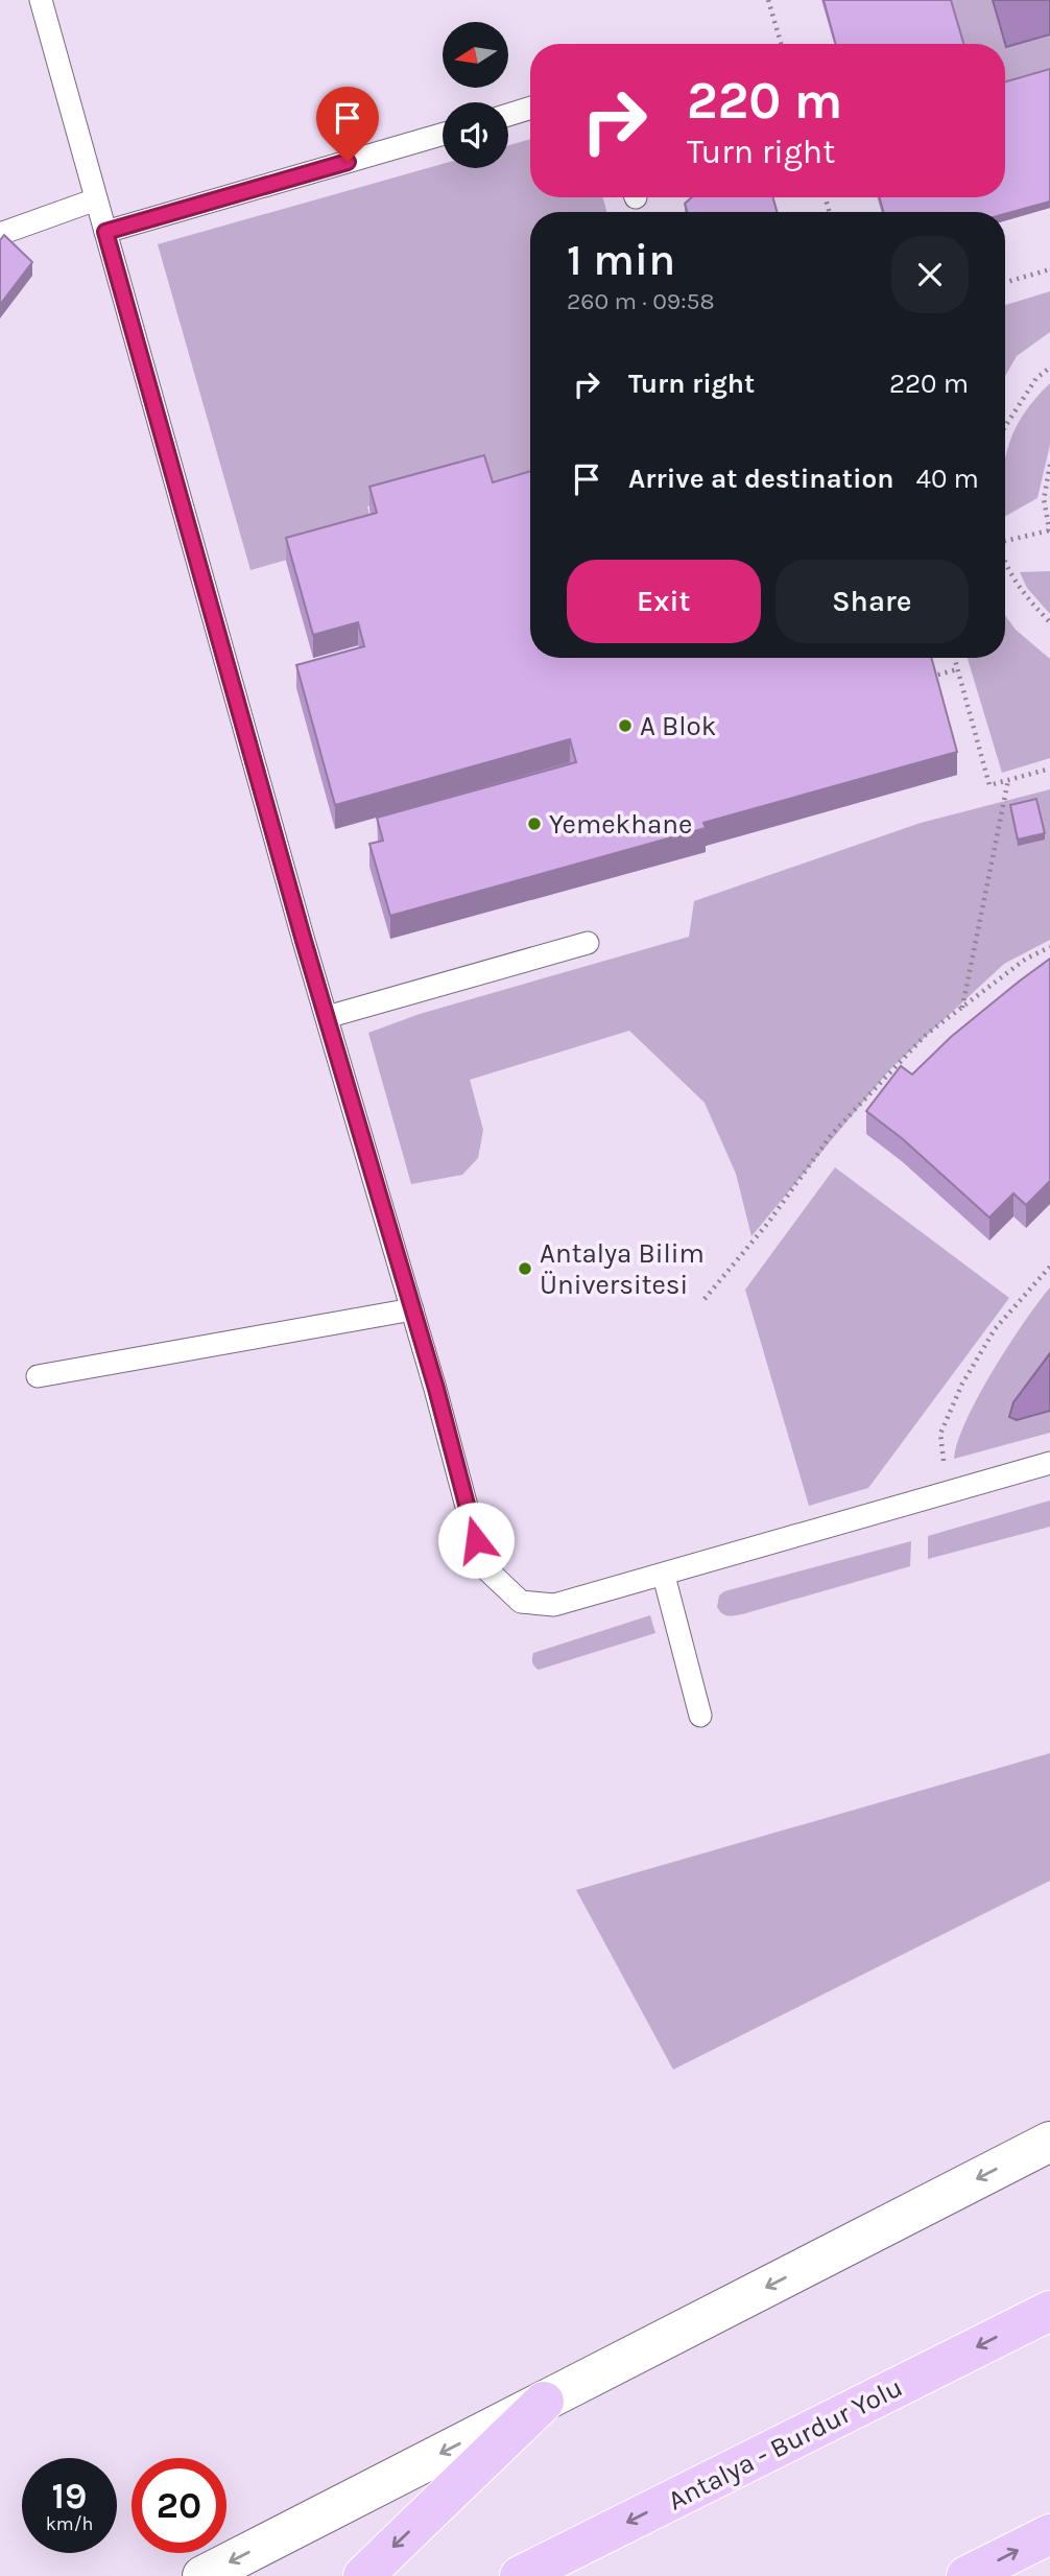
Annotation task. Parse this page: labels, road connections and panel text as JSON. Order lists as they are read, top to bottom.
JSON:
{
  "streets": {
    "highway": ["Antalya - Burdur Yolu"]
  },
  "places": ["A Blok", "Yemekhane", "Antalya Bilim Üniversitesi"],
  "north": "left",
  "page": {
    "turn": ["220 m", "Turn right"],
    "heading": ["1 min", "260 m · 09:58"],
    "list": [
      {
        "name": "Turn right",
        "value": "220 m"
      },
      {
        "name": "Arrive at destination",
        "value": "40 m"
      }
    ],
    "buttons": ["Exit", "Share"],
    "speed": "19 km/h",
    "limit": "20"
  }
}
